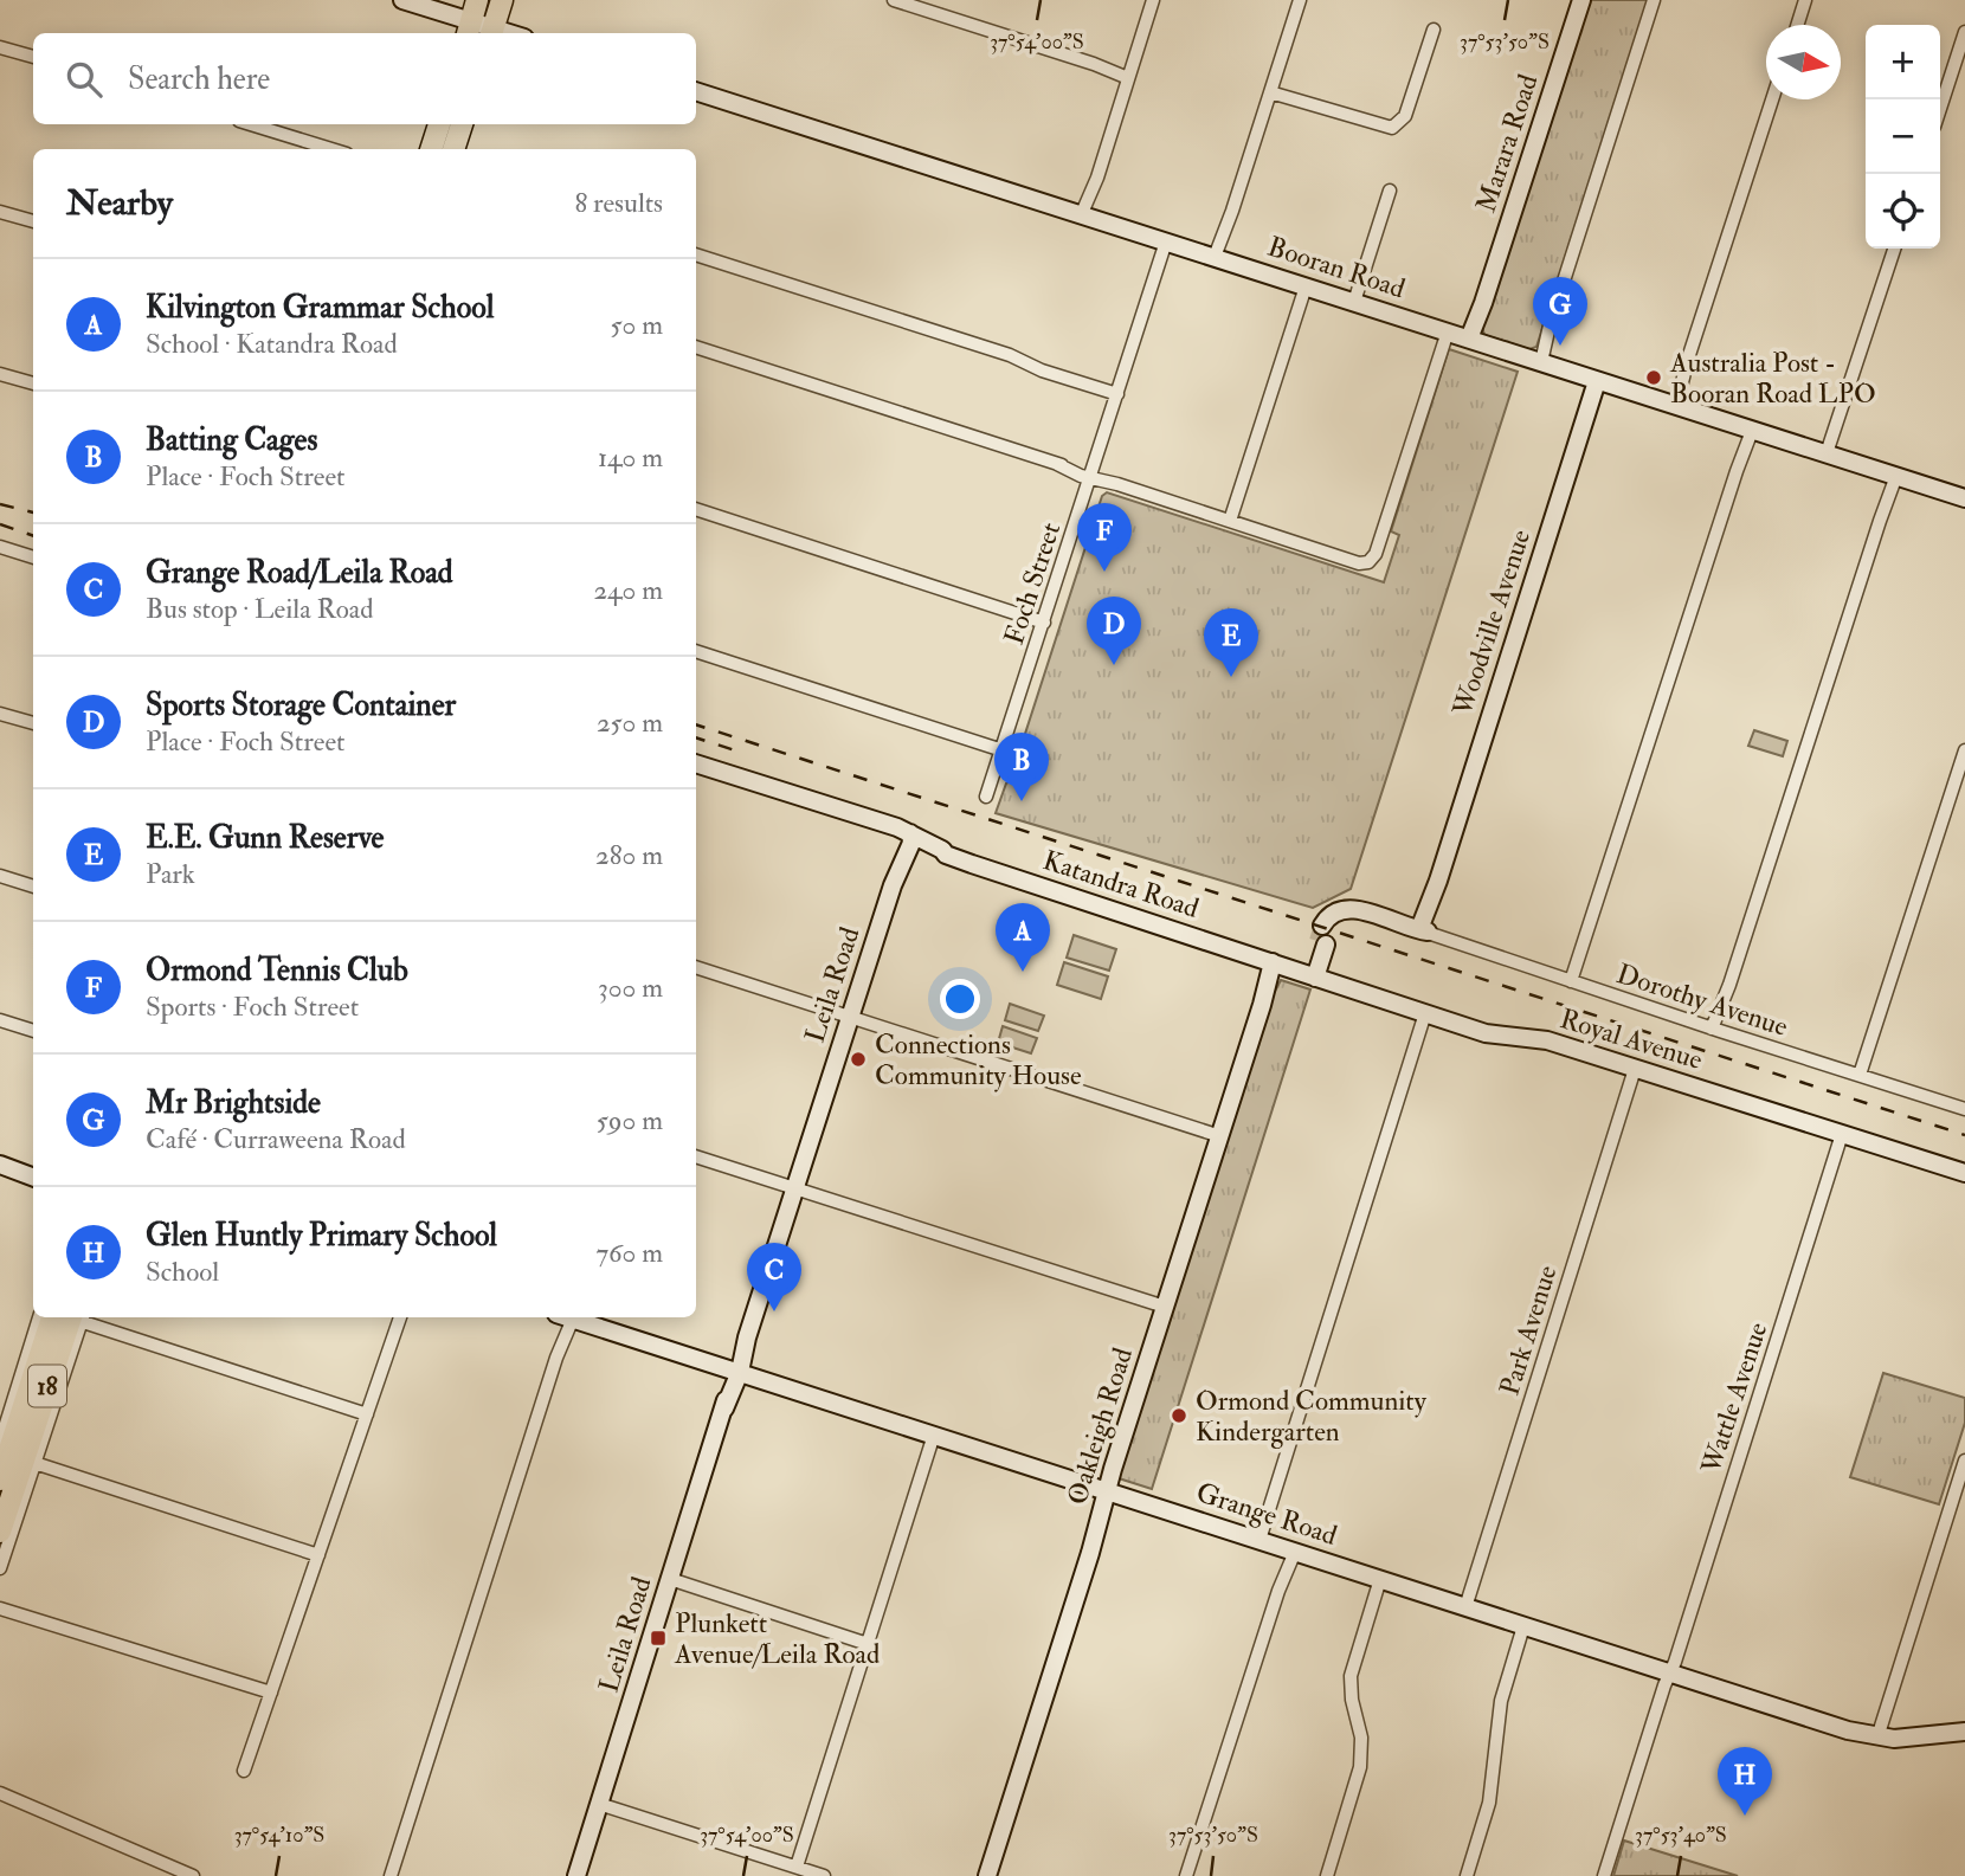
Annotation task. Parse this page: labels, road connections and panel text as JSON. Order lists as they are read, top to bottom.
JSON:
{
  "streets": {
    "highway": ["18"],
    "street": [
      "Marara Road",
      "Booran Road",
      "Foch Street",
      "Woodville Avenue",
      "Katandra Road",
      "Leila Road",
      "Dorothy Avenue",
      "Royal Avenue",
      "Park Avenue",
      "Wattle Avenue",
      "Oakleigh Road",
      "Grange Road"
    ]
  },
  "crossings": [
    ["Marara Road", "Booran Road"],
    ["Booran Road", "Foch Street"],
    ["Booran Road", "Woodville Avenue"],
    ["Woodville Avenue", "Dorothy Avenue"],
    ["Katandra Road", "Leila Road"],
    ["Katandra Road", "Royal Avenue"],
    ["Katandra Road", "Oakleigh Road"],
    ["Leila Road", "Grange Road"],
    ["Royal Avenue", "Park Avenue"],
    ["Royal Avenue", "Wattle Avenue"],
    ["Royal Avenue", "Oakleigh Road"],
    ["Park Avenue", "Grange Road"],
    ["Wattle Avenue", "Grange Road"],
    ["Oakleigh Road", "Grange Road"]
  ],
  "places": {
    "other": ["Australia Post - Booran Road LPO", "Connections Community House", "Ormond Community Kindergarten"],
    "transit": ["Plunkett Avenue/Leila Road"]
  },
  "north": "right",
  "page": {
    "map_buttons": ["+", "−"],
    "search": "Search here",
    "heading": ["Nearby", "8 results"],
    "list": [
      {
        "mark": "A",
        "name": "Kilvington Grammar School",
        "note": "School · Katandra Road",
        "value": "50 m"
      },
      {
        "mark": "B",
        "name": "Batting Cages",
        "note": "Place · Foch Street",
        "value": "140 m"
      },
      {
        "mark": "C",
        "name": "Grange Road/Leila Road",
        "note": "Bus stop · Leila Road",
        "value": "240 m"
      },
      {
        "mark": "D",
        "name": "Sports Storage Container",
        "note": "Place · Foch Street",
        "value": "250 m"
      },
      {
        "mark": "E",
        "name": "E.E. Gunn Reserve",
        "note": "Park",
        "value": "280 m"
      },
      {
        "mark": "F",
        "name": "Ormond Tennis Club",
        "note": "Sports · Foch Street",
        "value": "300 m"
      },
      {
        "mark": "G",
        "name": "Mr Brightside",
        "note": "Café · Curraweena Road",
        "value": "590 m"
      },
      {
        "mark": "H",
        "name": "Glen Huntly Primary School",
        "note": "School",
        "value": "760 m"
      }
    ],
    "pins": [
      "G",
      "F",
      "D",
      "E",
      "B",
      "A",
      "C",
      "H"
    ]
  },
  "coordinates": [
    "37°54'00\"S",
    "37°53'50\"S",
    "37°54'10\"S",
    "37°53'40\"S"
  ]
}
